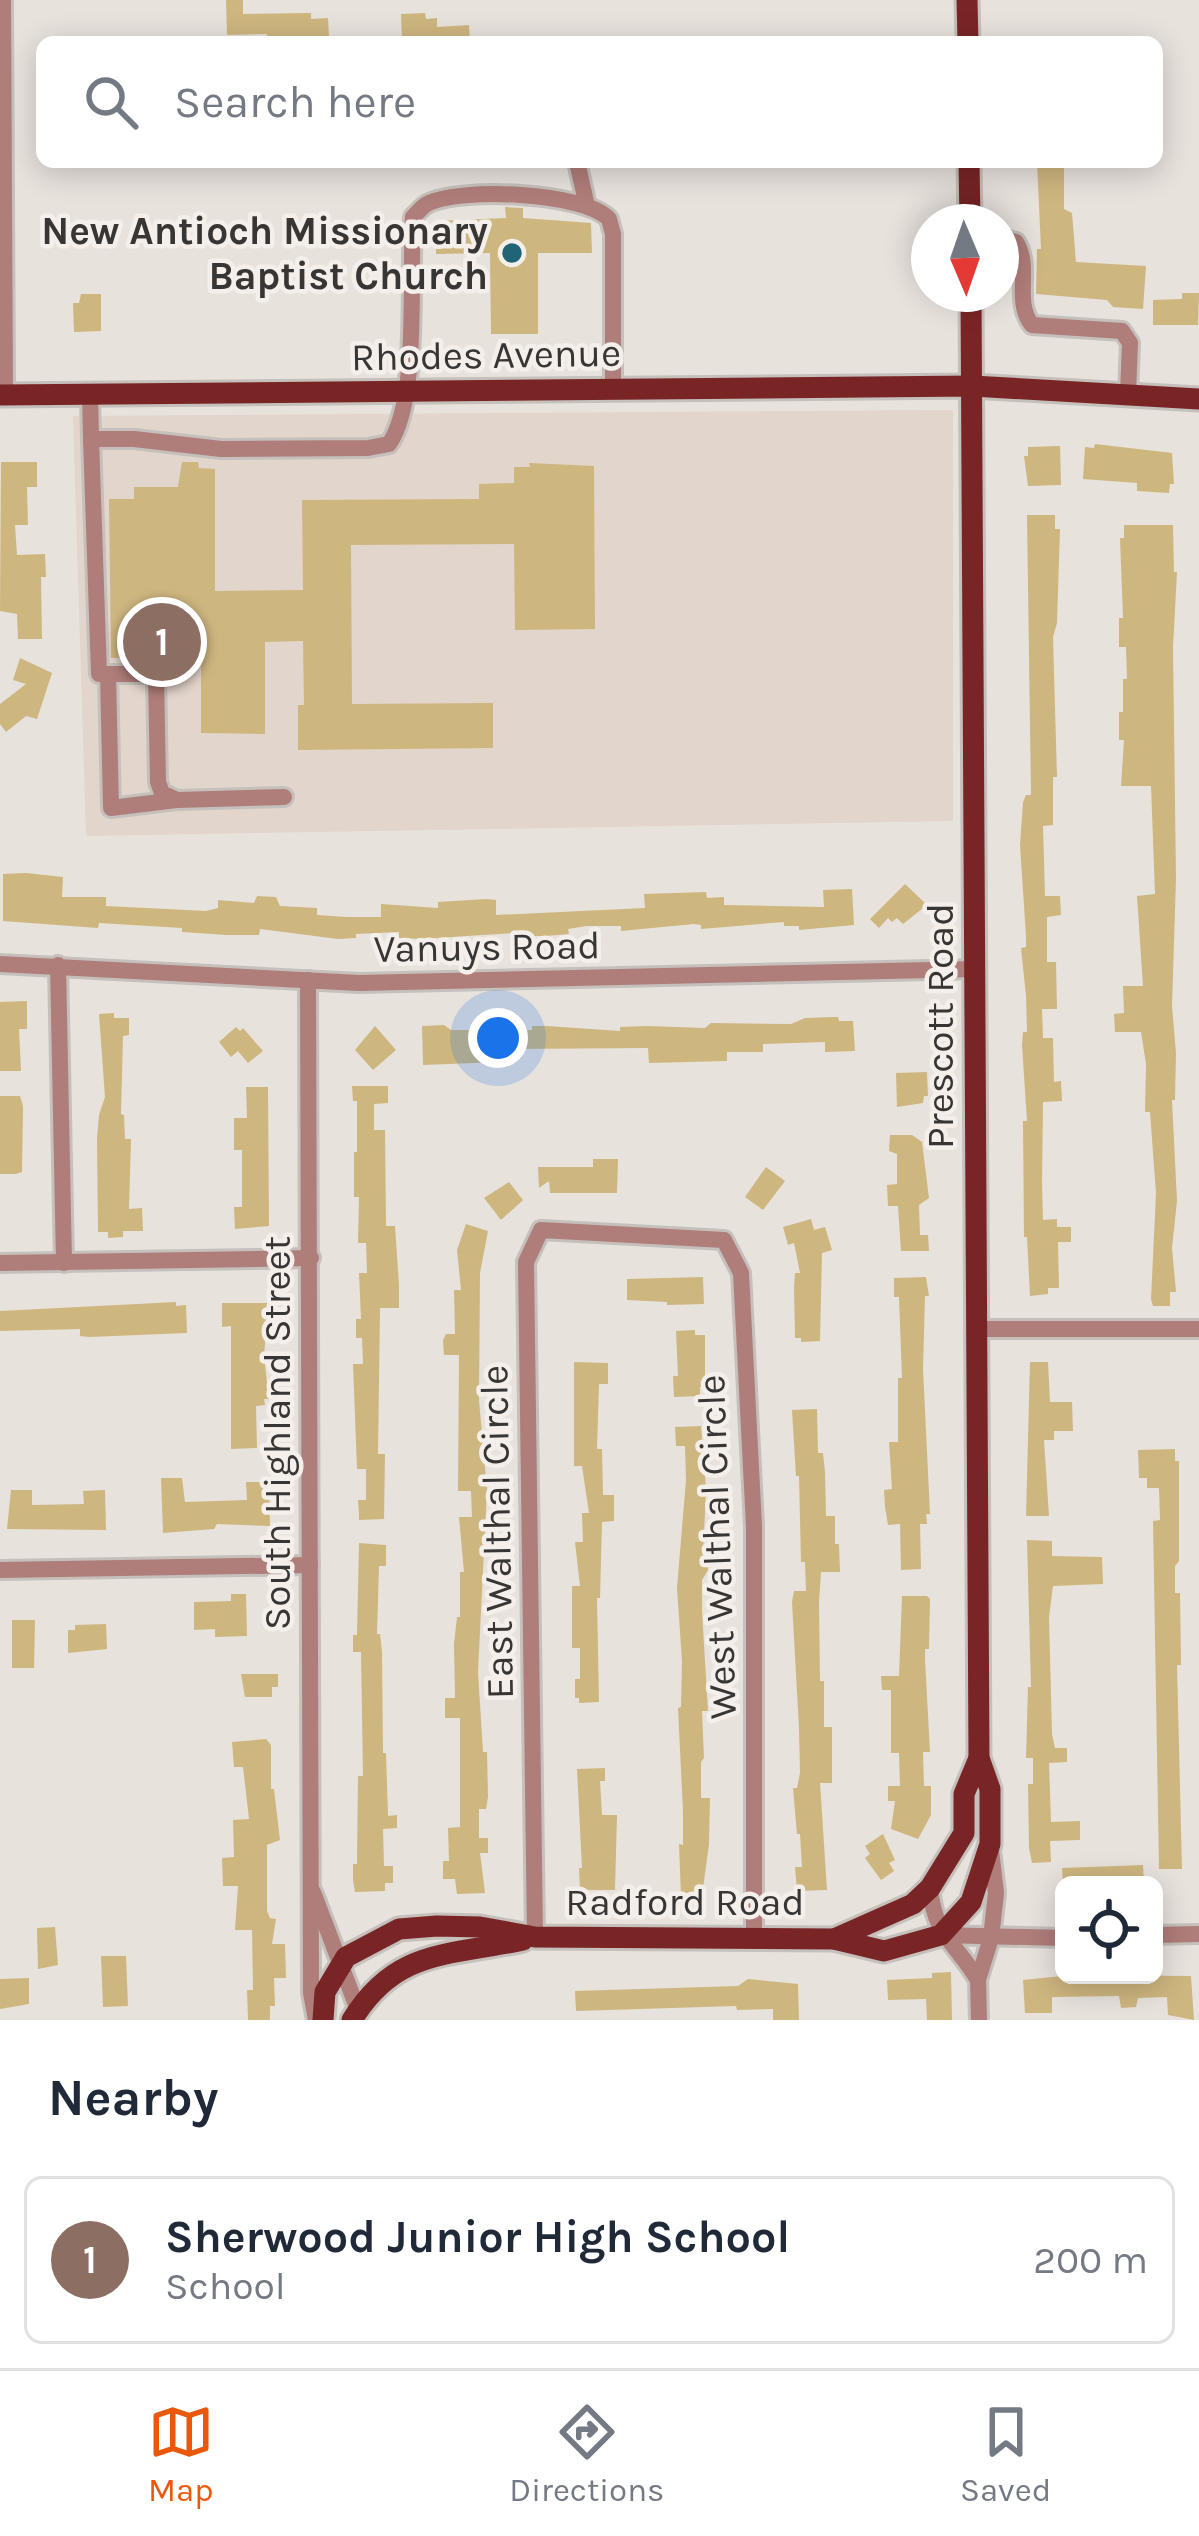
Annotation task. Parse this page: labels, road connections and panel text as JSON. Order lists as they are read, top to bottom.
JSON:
{
  "streets": {
    "main road": ["Rhodes Avenue", "Prescott Road", "Radford Road"],
    "street": [
      "Vanuys Road",
      "South Highland Street",
      "East Walthal Circle",
      "West Walthal Circle"
    ]
  },
  "crossings": [
    ["Rhodes Avenue", "Prescott Road"],
    ["Vanuys Road", "Prescott Road"],
    ["Vanuys Road", "South Highland Street"],
    ["Prescott Road", "Radford Road"],
    ["South Highland Street", "Radford Road"],
    ["East Walthal Circle", "West Walthal Circle"],
    ["East Walthal Circle", "Radford Road"],
    ["West Walthal Circle", "Radford Road"]
  ],
  "places": ["New Antioch Missionary Baptist Church"],
  "north": "bottom",
  "page": {
    "search": "Search here",
    "pins": "1",
    "heading": "Nearby",
    "list": [
      {
        "mark": "1",
        "name": "Sherwood Junior High School",
        "note": "School",
        "value": "200 m"
      }
    ],
    "nav": ["Map", "Directions", "Saved"]
  }
}
